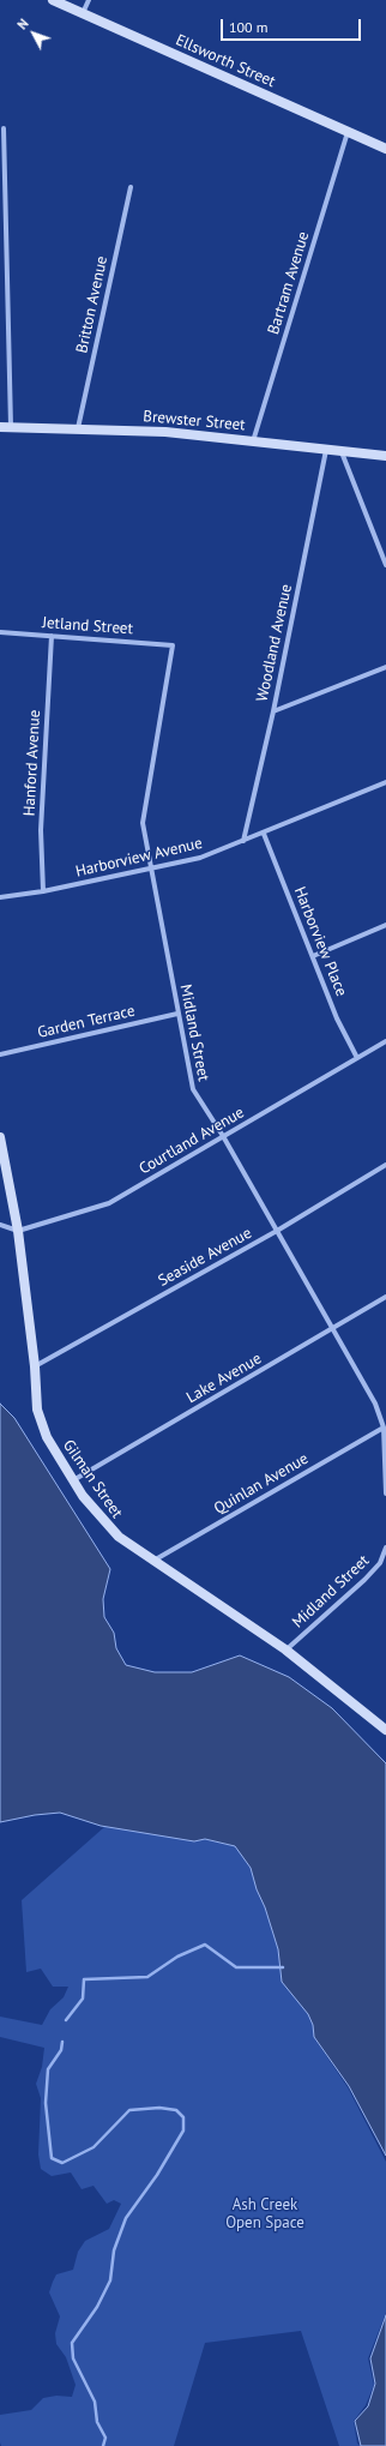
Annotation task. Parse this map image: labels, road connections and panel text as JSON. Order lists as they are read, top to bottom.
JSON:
{
  "streets": {
    "street": [
      "Ellsworth Street",
      "Bartram Avenue",
      "Britton Avenue",
      "Brewster Street",
      "Jetland Street",
      "Woodland Avenue",
      "Hanford Avenue",
      "Harborview Avenue",
      "Harborview Place",
      "Garden Terrace",
      "Midland Street",
      "Courtland Avenue",
      "Seaside Avenue",
      "Lake Avenue",
      "Gilman Street",
      "Quinlan Avenue"
    ]
  },
  "crossings": [
    ["Ellsworth Street", "Bartram Avenue"],
    ["Bartram Avenue", "Brewster Street"],
    ["Britton Avenue", "Brewster Street"],
    ["Brewster Street", "Woodland Avenue"],
    ["Jetland Street", "Hanford Avenue"],
    ["Jetland Street", "Midland Street"],
    ["Woodland Avenue", "Harborview Avenue"],
    ["Hanford Avenue", "Harborview Avenue"],
    ["Harborview Avenue", "Harborview Place"],
    ["Harborview Avenue", "Midland Street"],
    ["Harborview Place", "Courtland Avenue"],
    ["Garden Terrace", "Midland Street"],
    ["Midland Street", "Courtland Avenue"],
    ["Midland Street", "Seaside Avenue"],
    ["Midland Street", "Lake Avenue"],
    ["Midland Street", "Gilman Street"],
    ["Midland Street", "Quinlan Avenue"],
    ["Courtland Avenue", "Gilman Street"],
    ["Seaside Avenue", "Gilman Street"],
    ["Lake Avenue", "Gilman Street"],
    ["Gilman Street", "Quinlan Avenue"]
  ],
  "parks": ["Ash Creek Open Space"],
  "scale_bar": "100 m",
  "north": "top left"
}
